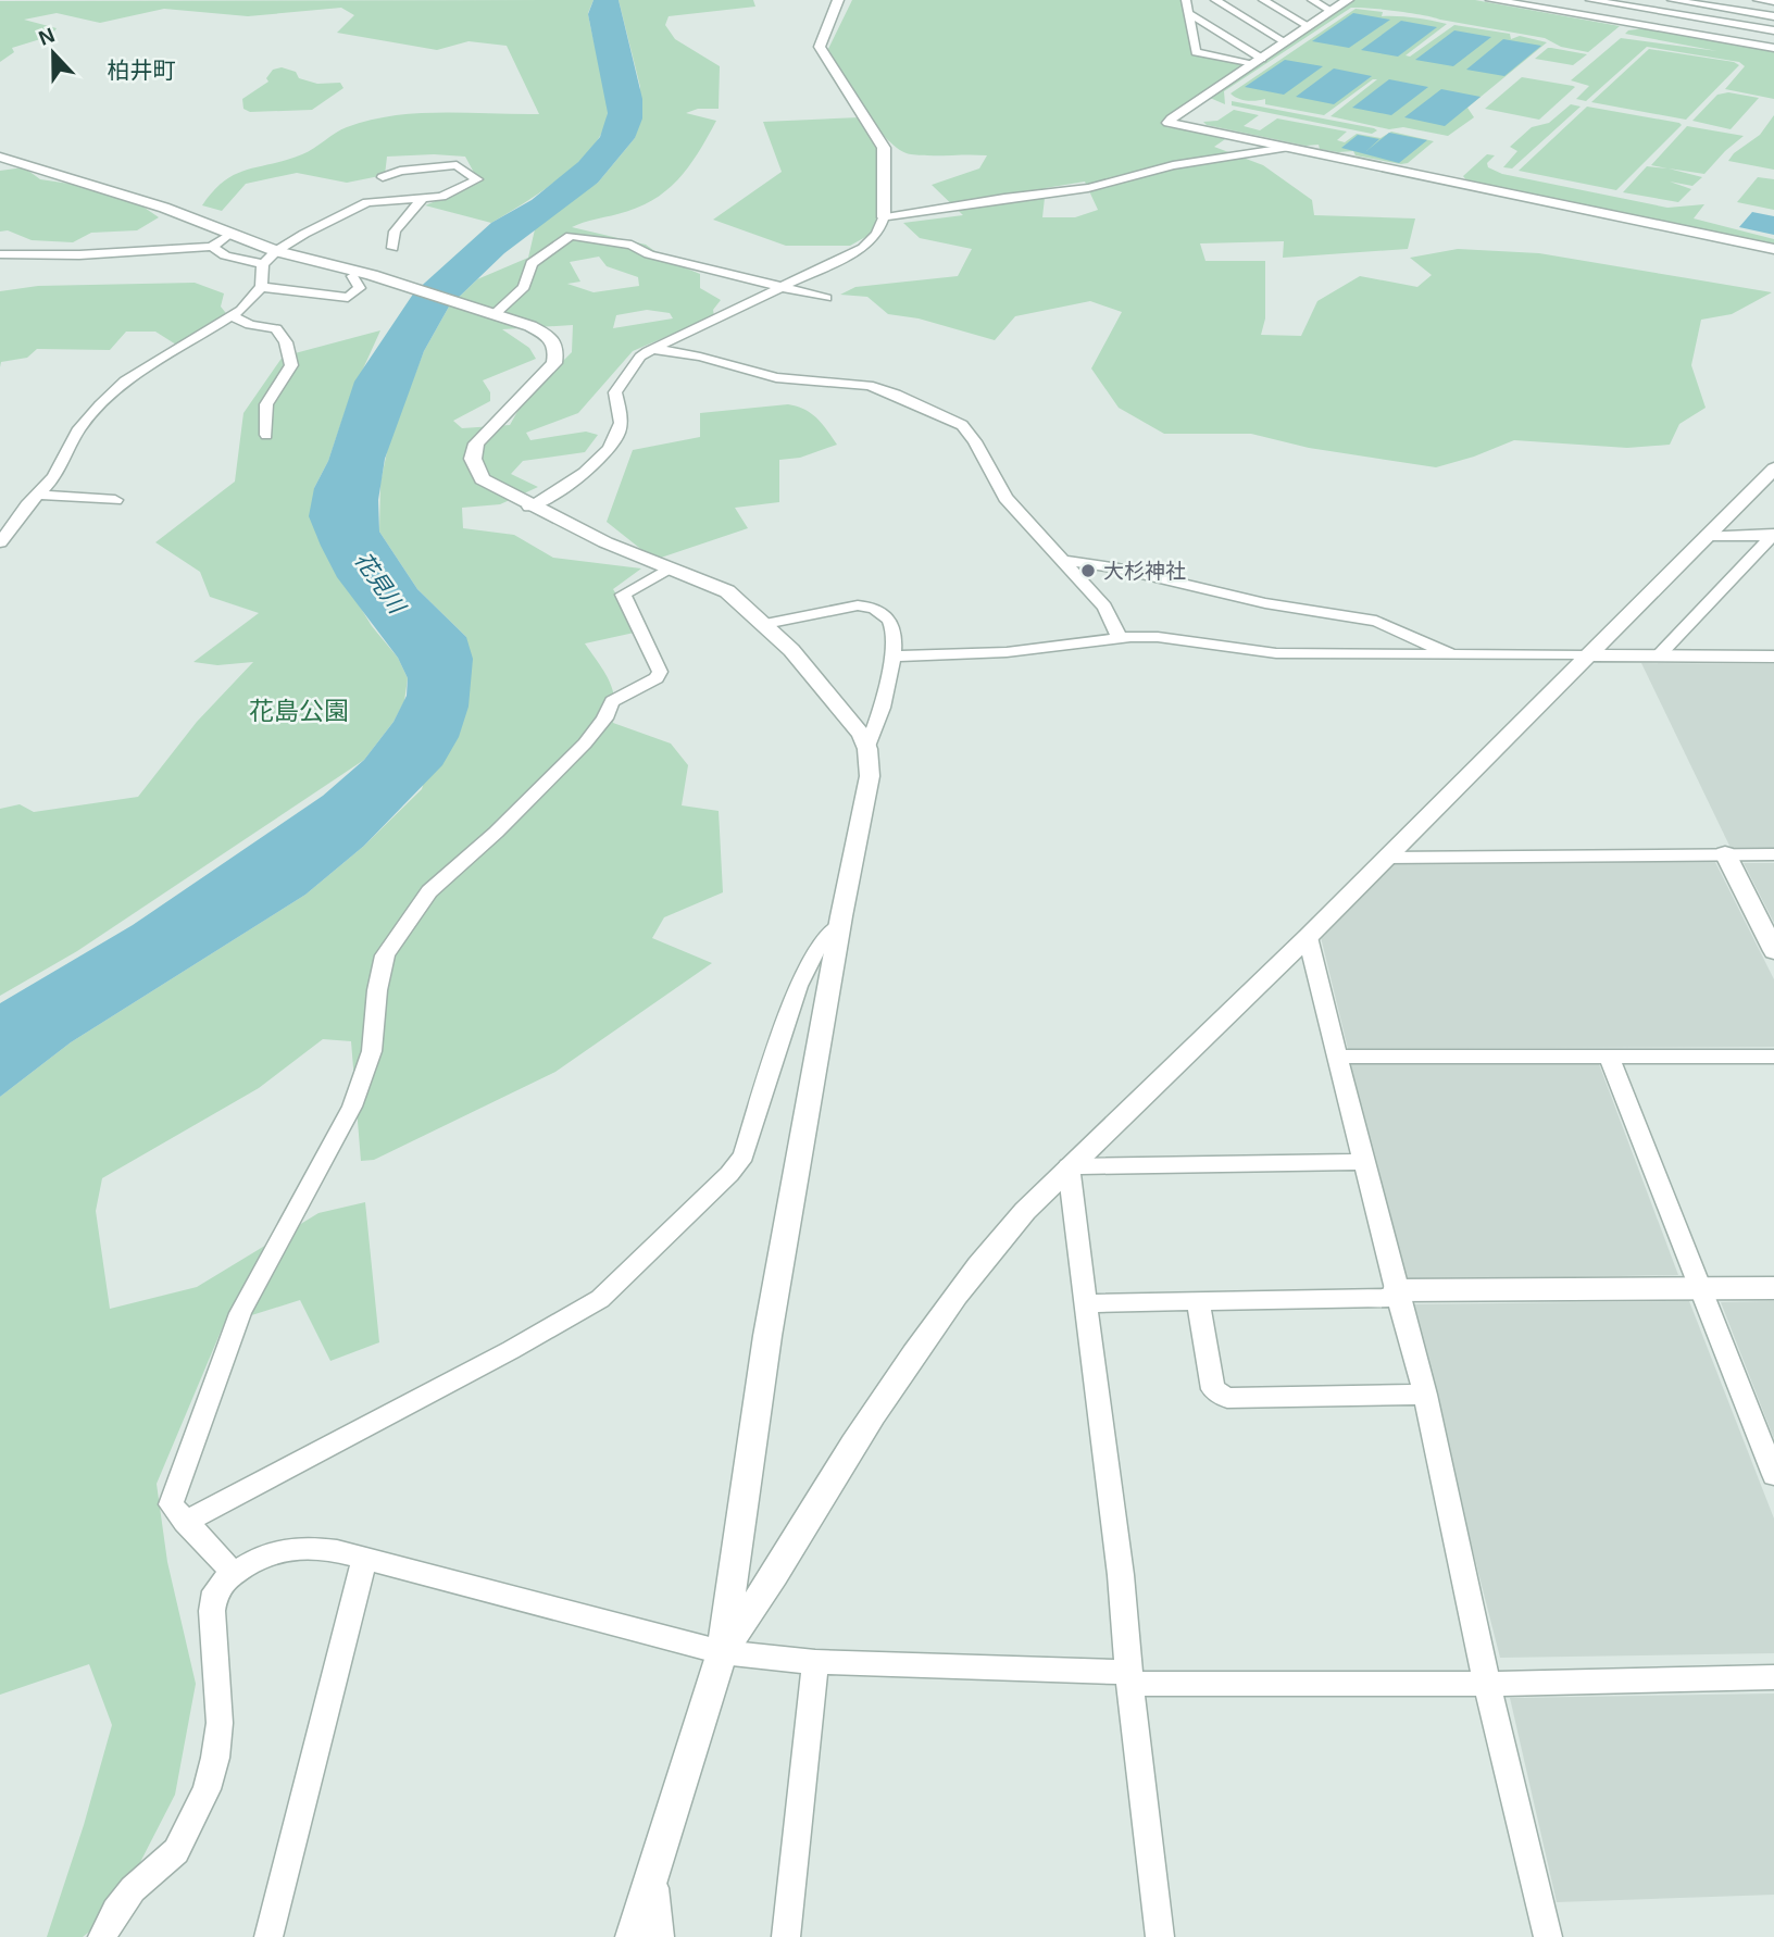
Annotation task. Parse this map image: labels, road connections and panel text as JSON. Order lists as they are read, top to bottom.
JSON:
{
  "districts": ["柏井町"],
  "water": ["花見川"],
  "parks": ["花島公園"],
  "places": ["大杉神社"],
  "north": "top"
}
